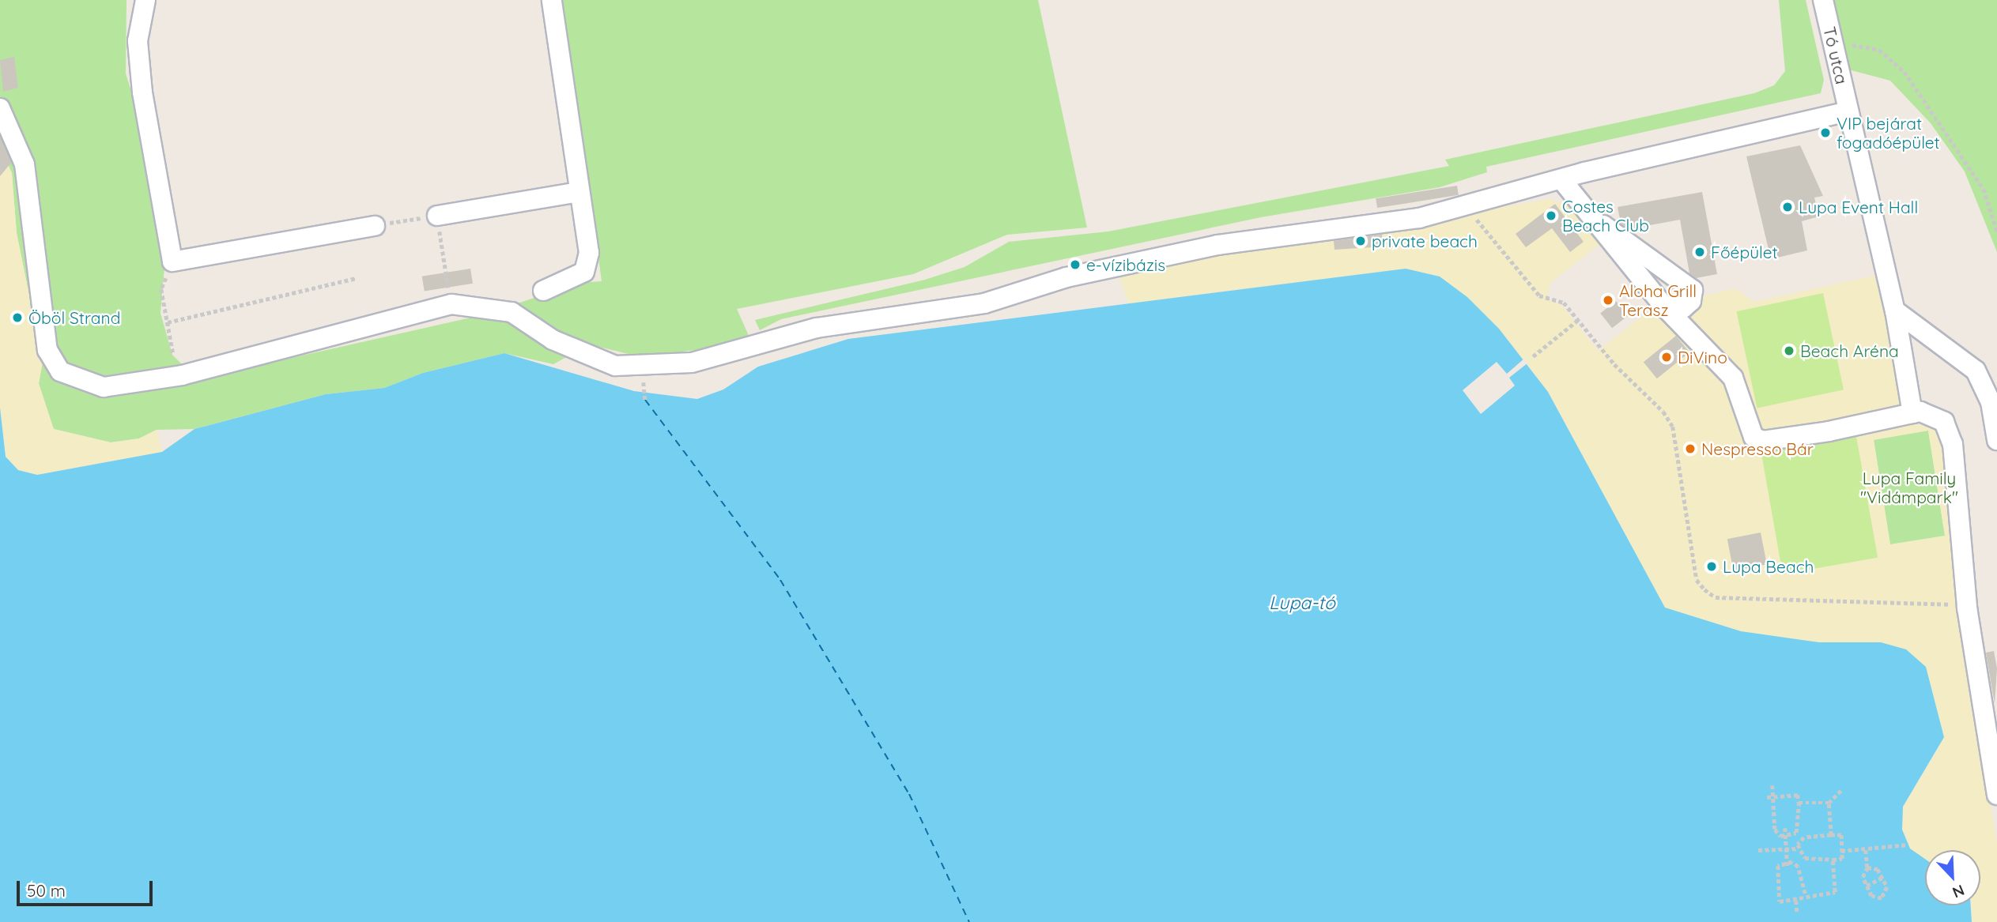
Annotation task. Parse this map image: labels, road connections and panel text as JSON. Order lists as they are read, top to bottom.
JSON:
{
  "streets": {
    "street": ["Tó utca"]
  },
  "water": ["Lupa-tó"],
  "parks": ["Lupa Family \"Vidámpark\""],
  "places": [
    "VIP bejárat fogadóépület",
    "Lupa Event Hall",
    "Costes Beach Club",
    "private beach",
    "Főépület",
    "e-vízibázis",
    "Aloha Grill Terasz",
    "Öböl Strand",
    "Beach Aréna",
    "DiVino",
    "Nespresso Bár",
    "Lupa Beach"
  ],
  "scale_bar": "50 m",
  "north": "bottom right"
}
